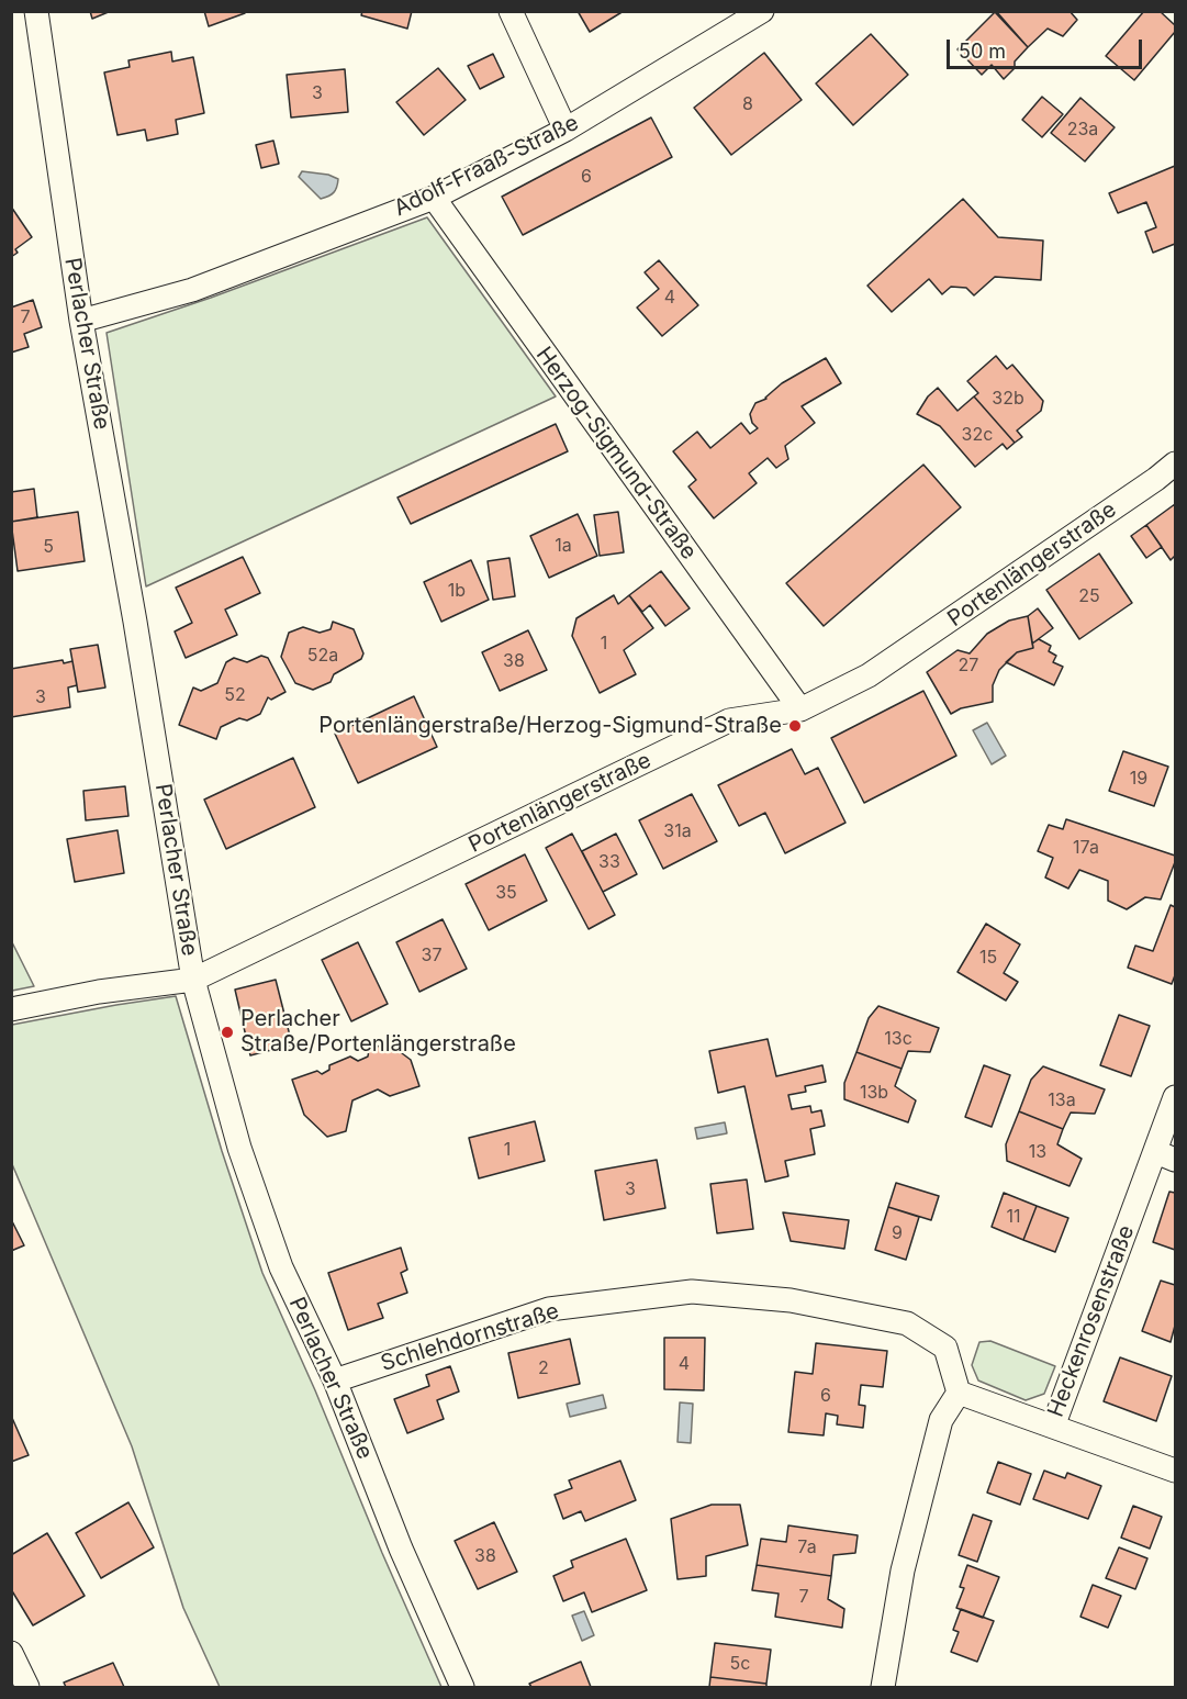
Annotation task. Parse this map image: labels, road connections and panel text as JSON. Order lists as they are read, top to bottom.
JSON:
{
  "streets": {
    "street": [
      "Adolf-Fraaß-Straße",
      "Perlacher Straße",
      "Herzog-Sigmund-Straße",
      "Portenlängerstraße",
      "Heckenrosenstraße",
      "Schlehdornstraße"
    ]
  },
  "crossings": [
    ["Adolf-Fraaß-Straße", "Perlacher Straße"],
    ["Adolf-Fraaß-Straße", "Herzog-Sigmund-Straße"],
    ["Perlacher Straße", "Portenlängerstraße"],
    ["Perlacher Straße", "Schlehdornstraße"],
    ["Herzog-Sigmund-Straße", "Portenlängerstraße"],
    ["Heckenrosenstraße", "Schlehdornstraße"]
  ],
  "places": ["Portenlängerstraße/Herzog-Sigmund-Straße", "Perlacher Straße/Portenlängerstraße"],
  "house_numbers": [
    "3",
    "8",
    "23a",
    "6",
    "4",
    "7",
    "32b",
    "32c",
    "1a",
    "5",
    "1b",
    "25",
    "1",
    "52a",
    "38",
    "27",
    "52",
    "3",
    "19",
    "31a",
    "17a",
    "33",
    "35",
    "37",
    "15",
    "13c",
    "13b",
    "13a",
    "1",
    "13",
    "3",
    "11",
    "9",
    "4",
    "2",
    "6",
    "7a",
    "38",
    "7",
    "5c"
  ],
  "scale_bar": "50 m"
}
